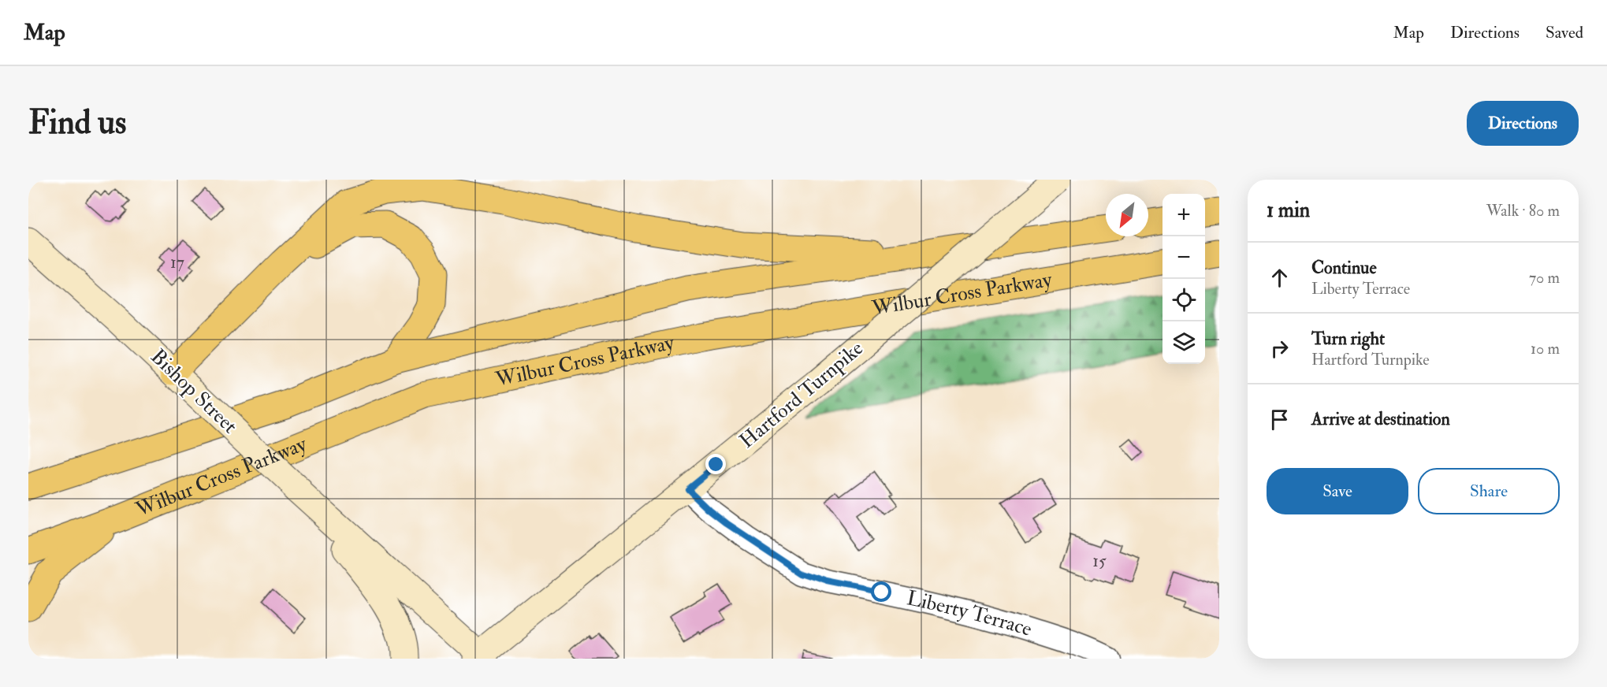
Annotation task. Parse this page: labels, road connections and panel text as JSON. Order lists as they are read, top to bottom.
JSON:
{
  "streets": {
    "highway": ["Wilbur Cross Parkway"],
    "main road": ["Bishop Street", "Hartford Turnpike"],
    "street": ["Liberty Terrace"]
  },
  "crossings": [
    ["Bishop Street", "Hartford Turnpike"],
    ["Hartford Turnpike", "Liberty Terrace"]
  ],
  "house_numbers": ["17", "15"],
  "north": "bottom left",
  "page": {
    "header": "Map",
    "nav": ["Map", "Directions", "Saved"],
    "buttons": [
      "Directions",
      ["Save", "Share"]
    ],
    "title": "Find us",
    "heading": ["1 min", "Walk · 80 m"],
    "map_buttons": ["+", "−"],
    "list": [
      ["Continue", "Liberty Terrace", "70 m"],
      ["Turn right", "Hartford Turnpike", "10 m"],
      "Arrive at destination"
    ]
  }
}
